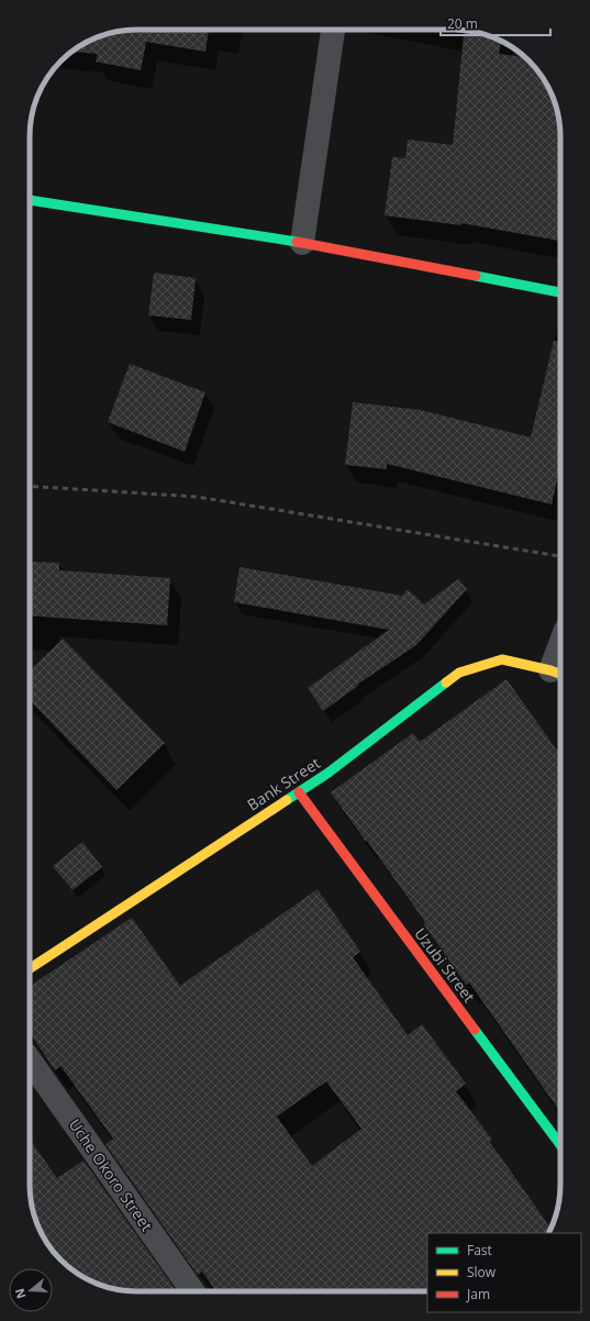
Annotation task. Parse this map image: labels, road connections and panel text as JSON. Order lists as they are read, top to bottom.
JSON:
{
  "streets": {
    "street": ["Bank Street", "Uzubi Street", "Uche Okoro Street"]
  },
  "crossings": [
    ["Bank Street", "Uzubi Street"]
  ],
  "legend": ["Fast", "Slow", "Jam"],
  "scale_bar": "20 m",
  "north": "left"
}
